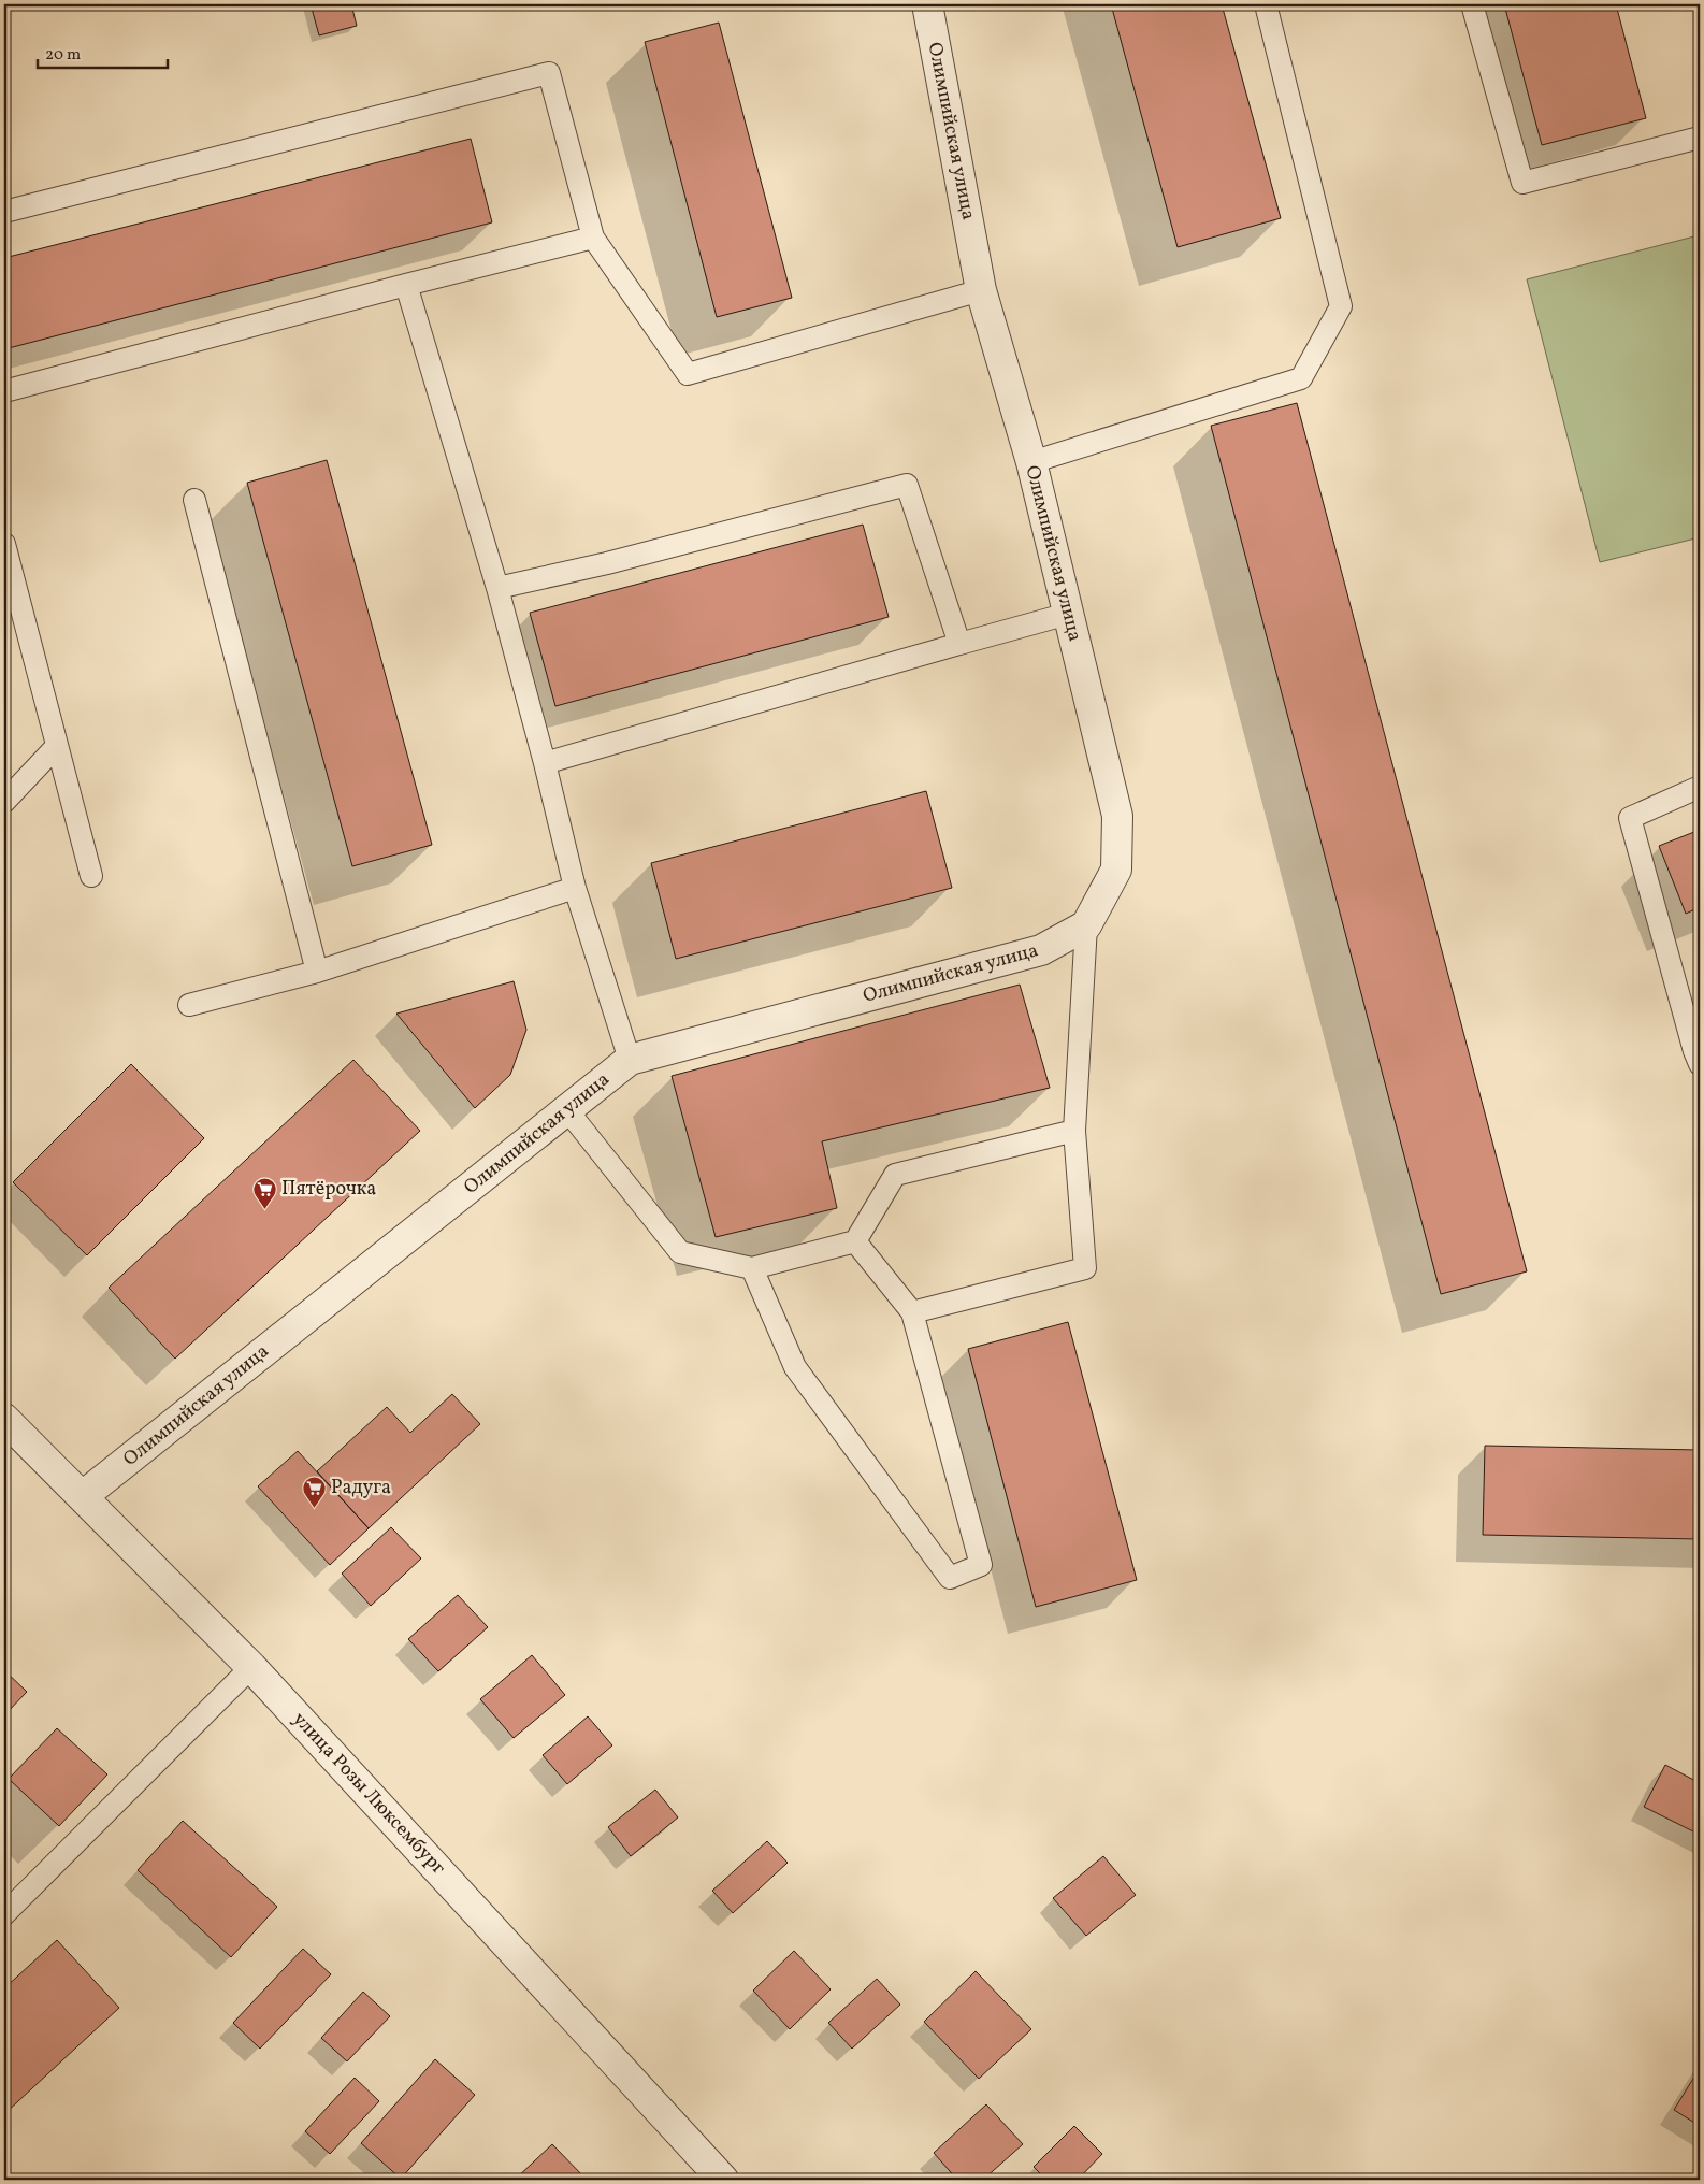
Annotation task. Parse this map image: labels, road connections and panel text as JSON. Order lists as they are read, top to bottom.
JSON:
{
  "streets": {
    "street": ["Олимпийская улица", "улица Розы Люксембург"]
  },
  "crossings": [
    ["Олимпийская улица", "улица Розы Люксембург"]
  ],
  "places": {
    "supermarket": ["Пятёрочка", "Радуга"]
  },
  "scale_bar": "20 m"
}
